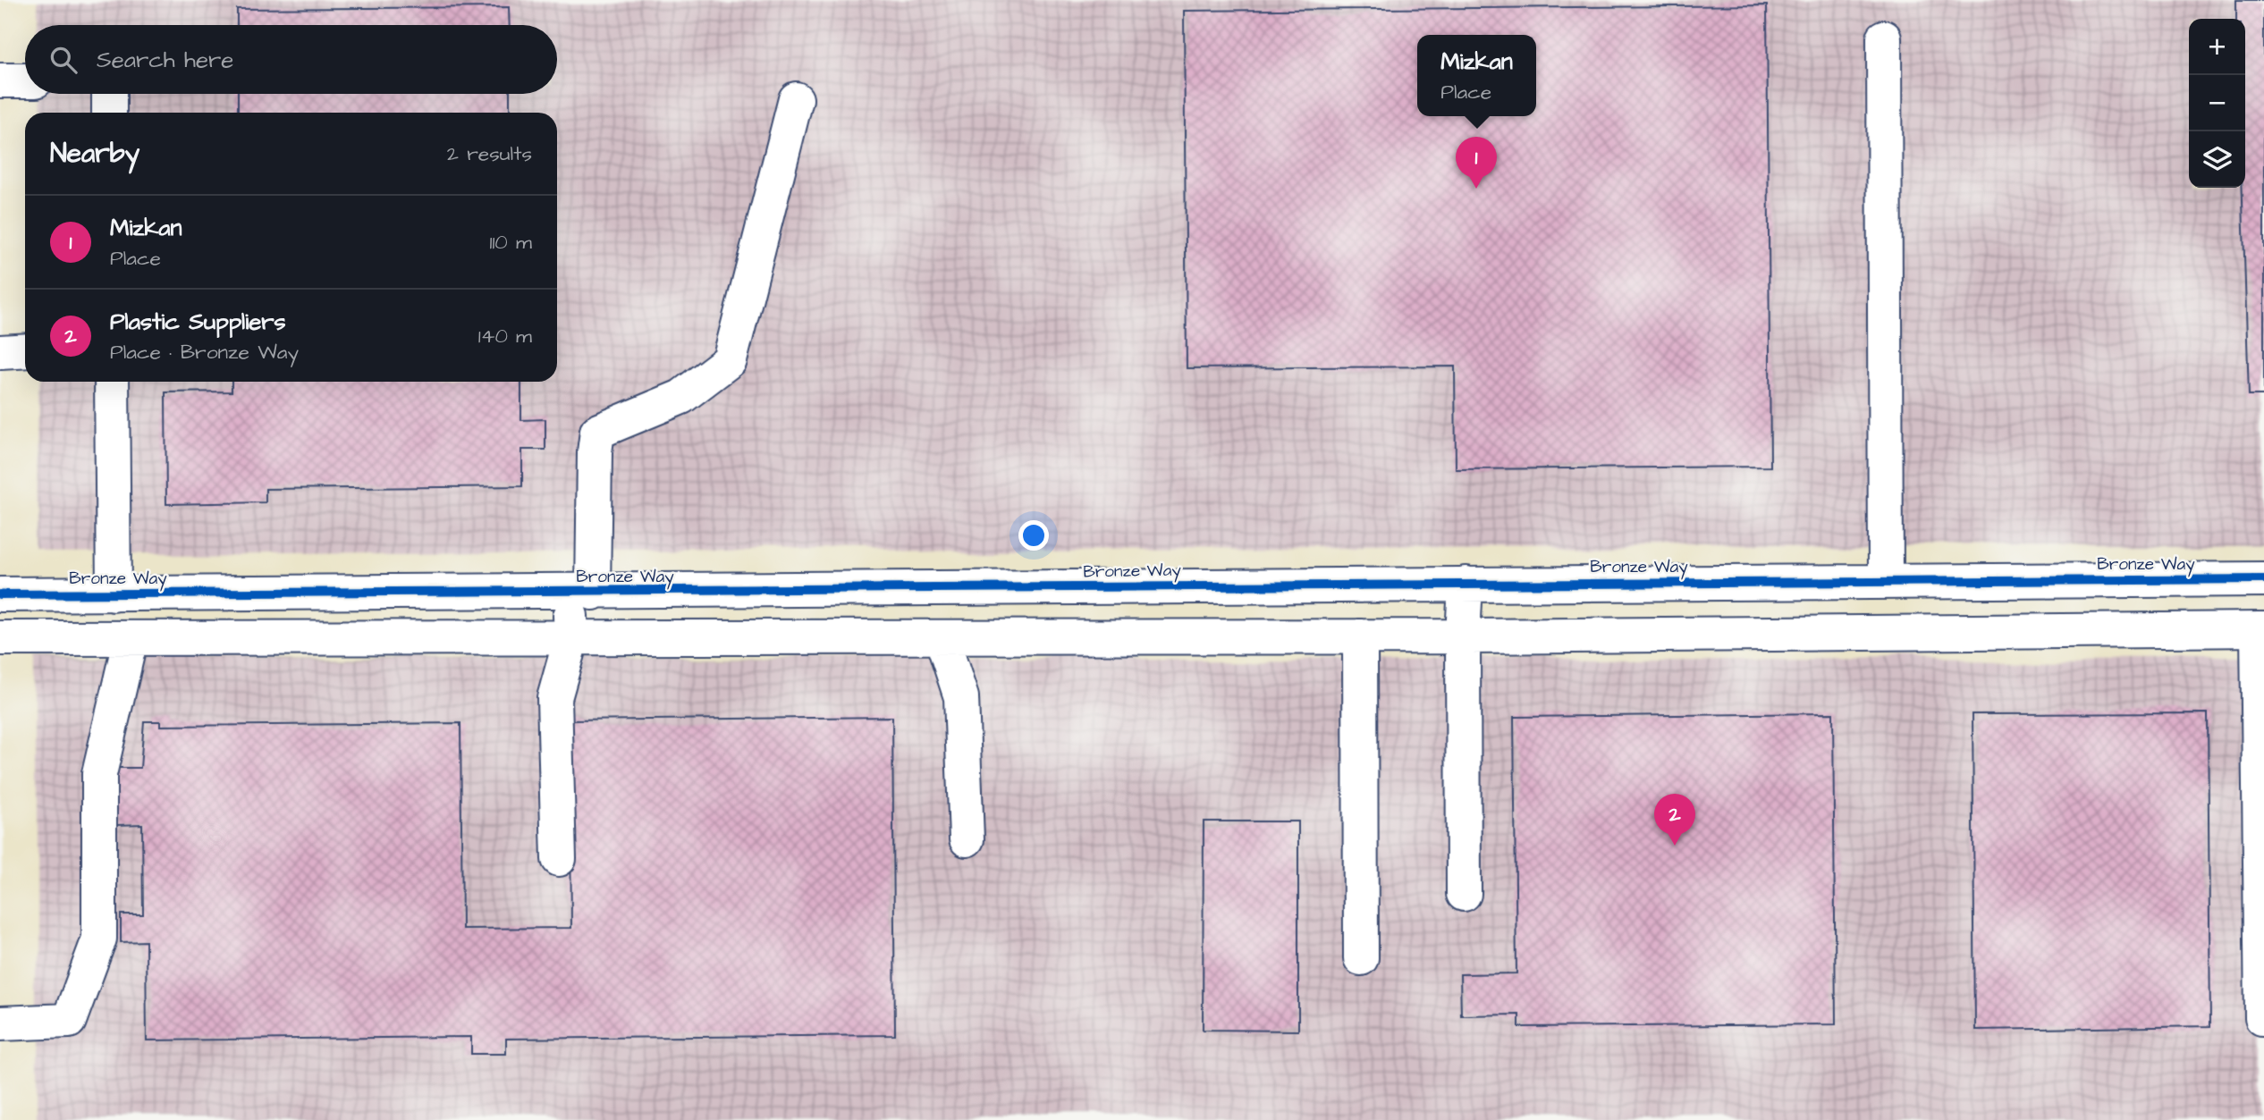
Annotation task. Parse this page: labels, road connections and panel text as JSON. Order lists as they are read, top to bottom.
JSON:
{
  "streets": {
    "street": ["Bronze Way"]
  },
  "page": {
    "map_buttons": ["+", "−"],
    "search": "Search here",
    "popup": ["Mizkan", "Place"],
    "heading": ["Nearby", "2 results"],
    "pins": ["1", "2"],
    "list": [
      {
        "mark": "1",
        "name": "Mizkan",
        "note": "Place",
        "value": "110 m"
      },
      {
        "mark": "2",
        "name": "Plastic Suppliers",
        "note": "Place · Bronze Way",
        "value": "140 m"
      }
    ]
  }
}
